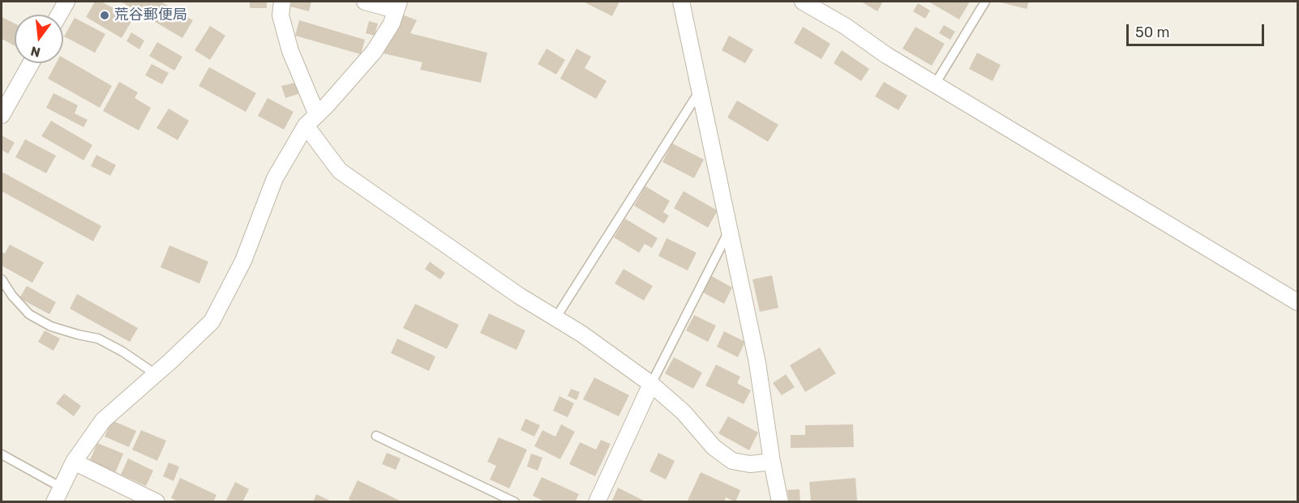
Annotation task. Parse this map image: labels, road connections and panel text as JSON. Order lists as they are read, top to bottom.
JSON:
{
  "places": ["荒谷郵便局"],
  "scale_bar": "50 m",
  "north": "bottom"
}
